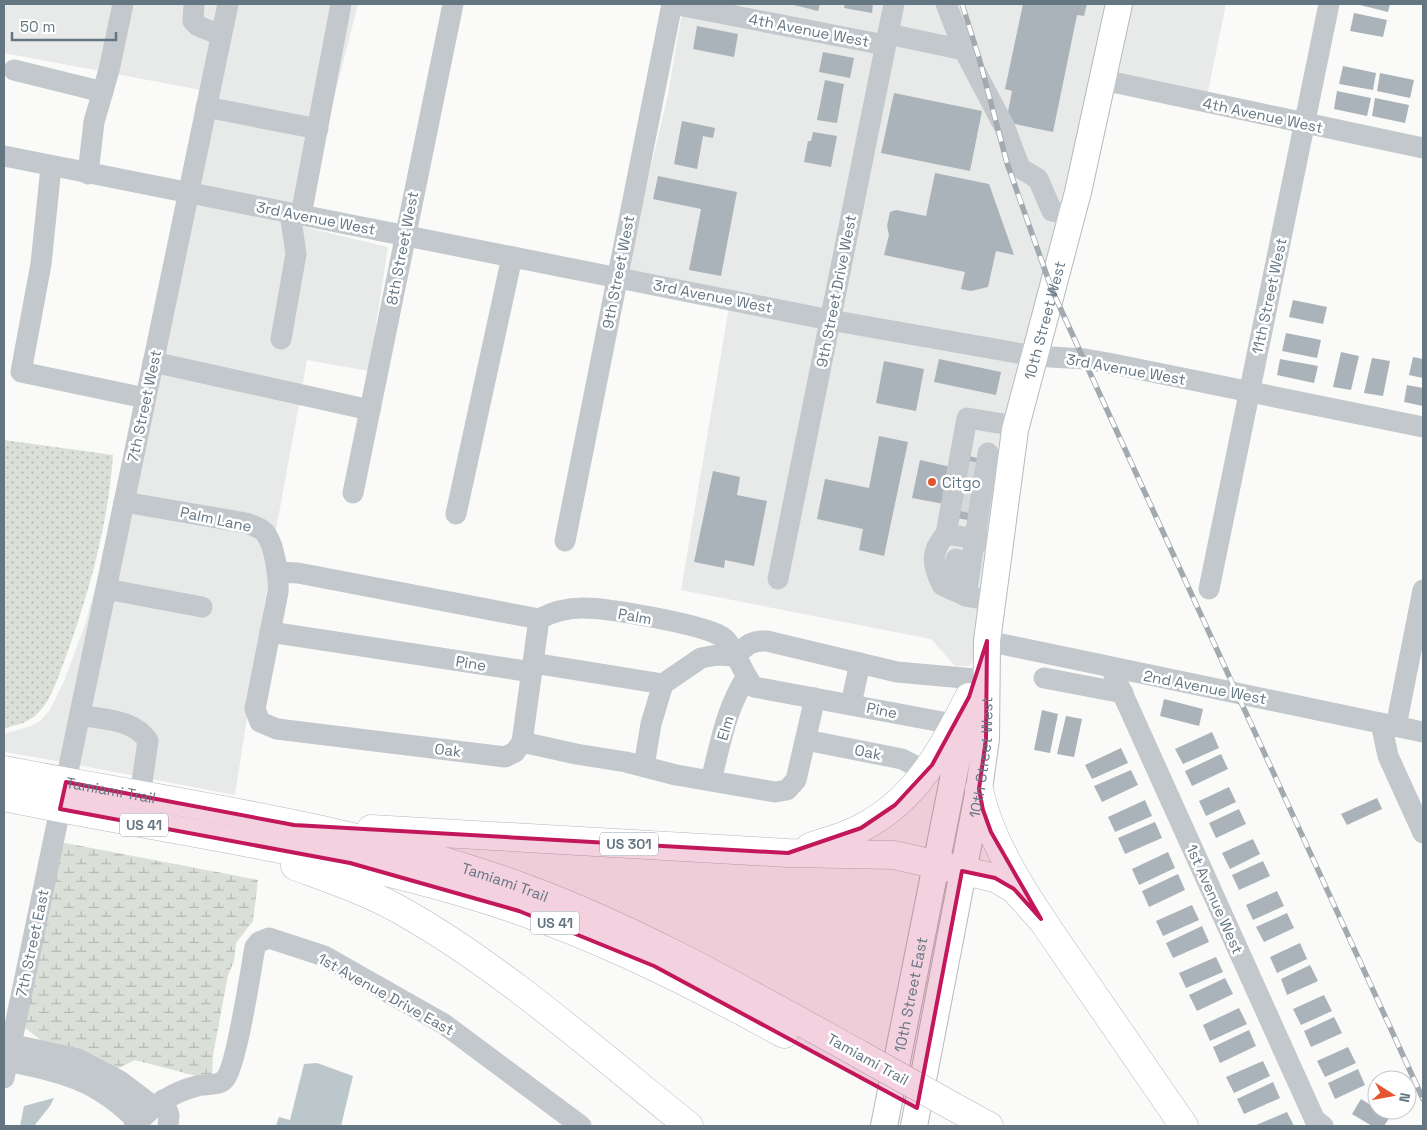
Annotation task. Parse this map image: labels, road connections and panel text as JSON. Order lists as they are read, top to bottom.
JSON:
{
  "streets": {
    "highway": ["Tamiami Trail", "US 41", "US 301"],
    "main road": ["10th Street West", "10th Street East"],
    "street": [
      "4th Avenue West",
      "3rd Avenue West",
      "8th Street West",
      "9th Street West",
      "9th Street Drive West",
      "11th Street West",
      "7th Street West",
      "Palm Lane",
      "Palm",
      "Pine",
      "2nd Avenue West",
      "Elm",
      "Oak",
      "1st Avenue West",
      "7th Street East",
      "1st Avenue Drive East"
    ]
  },
  "crossings": [
    ["4th Avenue West", "9th Street West"],
    ["4th Avenue West", "9th Street Drive West"],
    ["4th Avenue West", "11th Street West"],
    ["4th Avenue West", "10th Street West"],
    ["3rd Avenue West", "8th Street West"],
    ["3rd Avenue West", "9th Street West"],
    ["3rd Avenue West", "9th Street Drive West"],
    ["3rd Avenue West", "11th Street West"],
    ["3rd Avenue West", "10th Street West"],
    ["3rd Avenue West", "7th Street West"],
    ["10th Street West", "Pine"],
    ["10th Street West", "2nd Avenue West"],
    ["10th Street West", "US 301"],
    ["10th Street West", "10th Street East"],
    ["7th Street West", "Palm Lane"],
    ["7th Street West", "Tamiami Trail"],
    ["7th Street West", "7th Street East"],
    ["Palm Lane", "Palm"],
    ["Palm Lane", "Pine"],
    ["Palm Lane", "Oak"],
    ["Palm", "Pine"],
    ["Palm", "Elm"],
    ["Pine", "Elm"],
    ["2nd Avenue West", "1st Avenue West"],
    ["Tamiami Trail", "US 301"],
    ["Tamiami Trail", "7th Street East"],
    ["US 301", "10th Street East"]
  ],
  "places": ["Citgo"],
  "scale_bar": "50 m",
  "north": "right"
}
